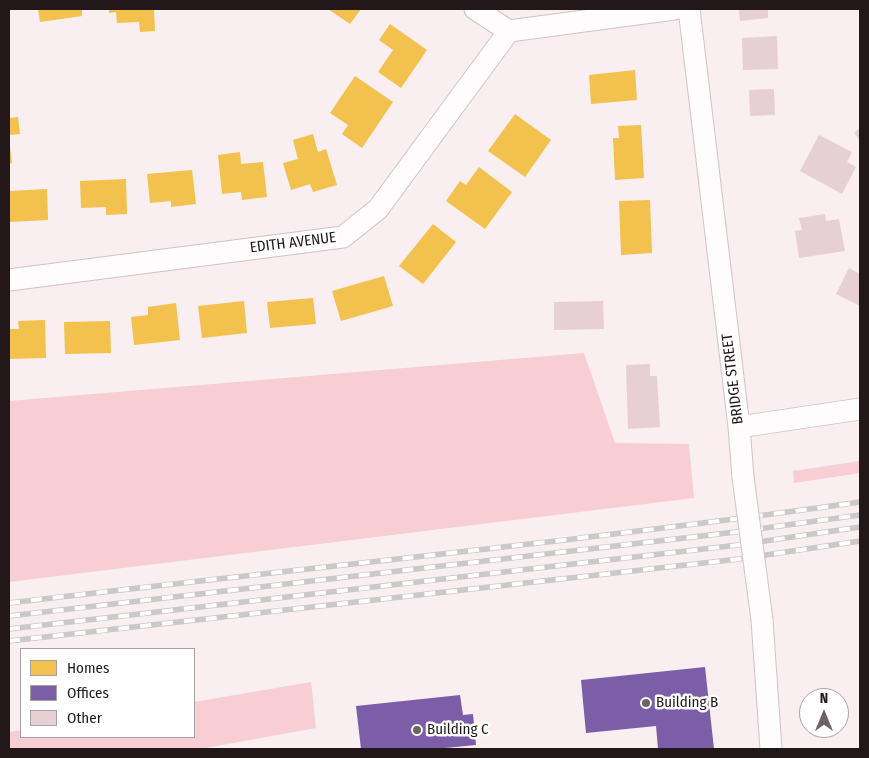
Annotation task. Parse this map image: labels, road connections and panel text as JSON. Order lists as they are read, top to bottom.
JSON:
{
  "streets": {
    "street": ["EDITH AVENUE", "BRIDGE STREET"]
  },
  "places": ["Building B", "Building C"],
  "legend": ["Homes", "Offices", "Other"],
  "north": "top"
}
